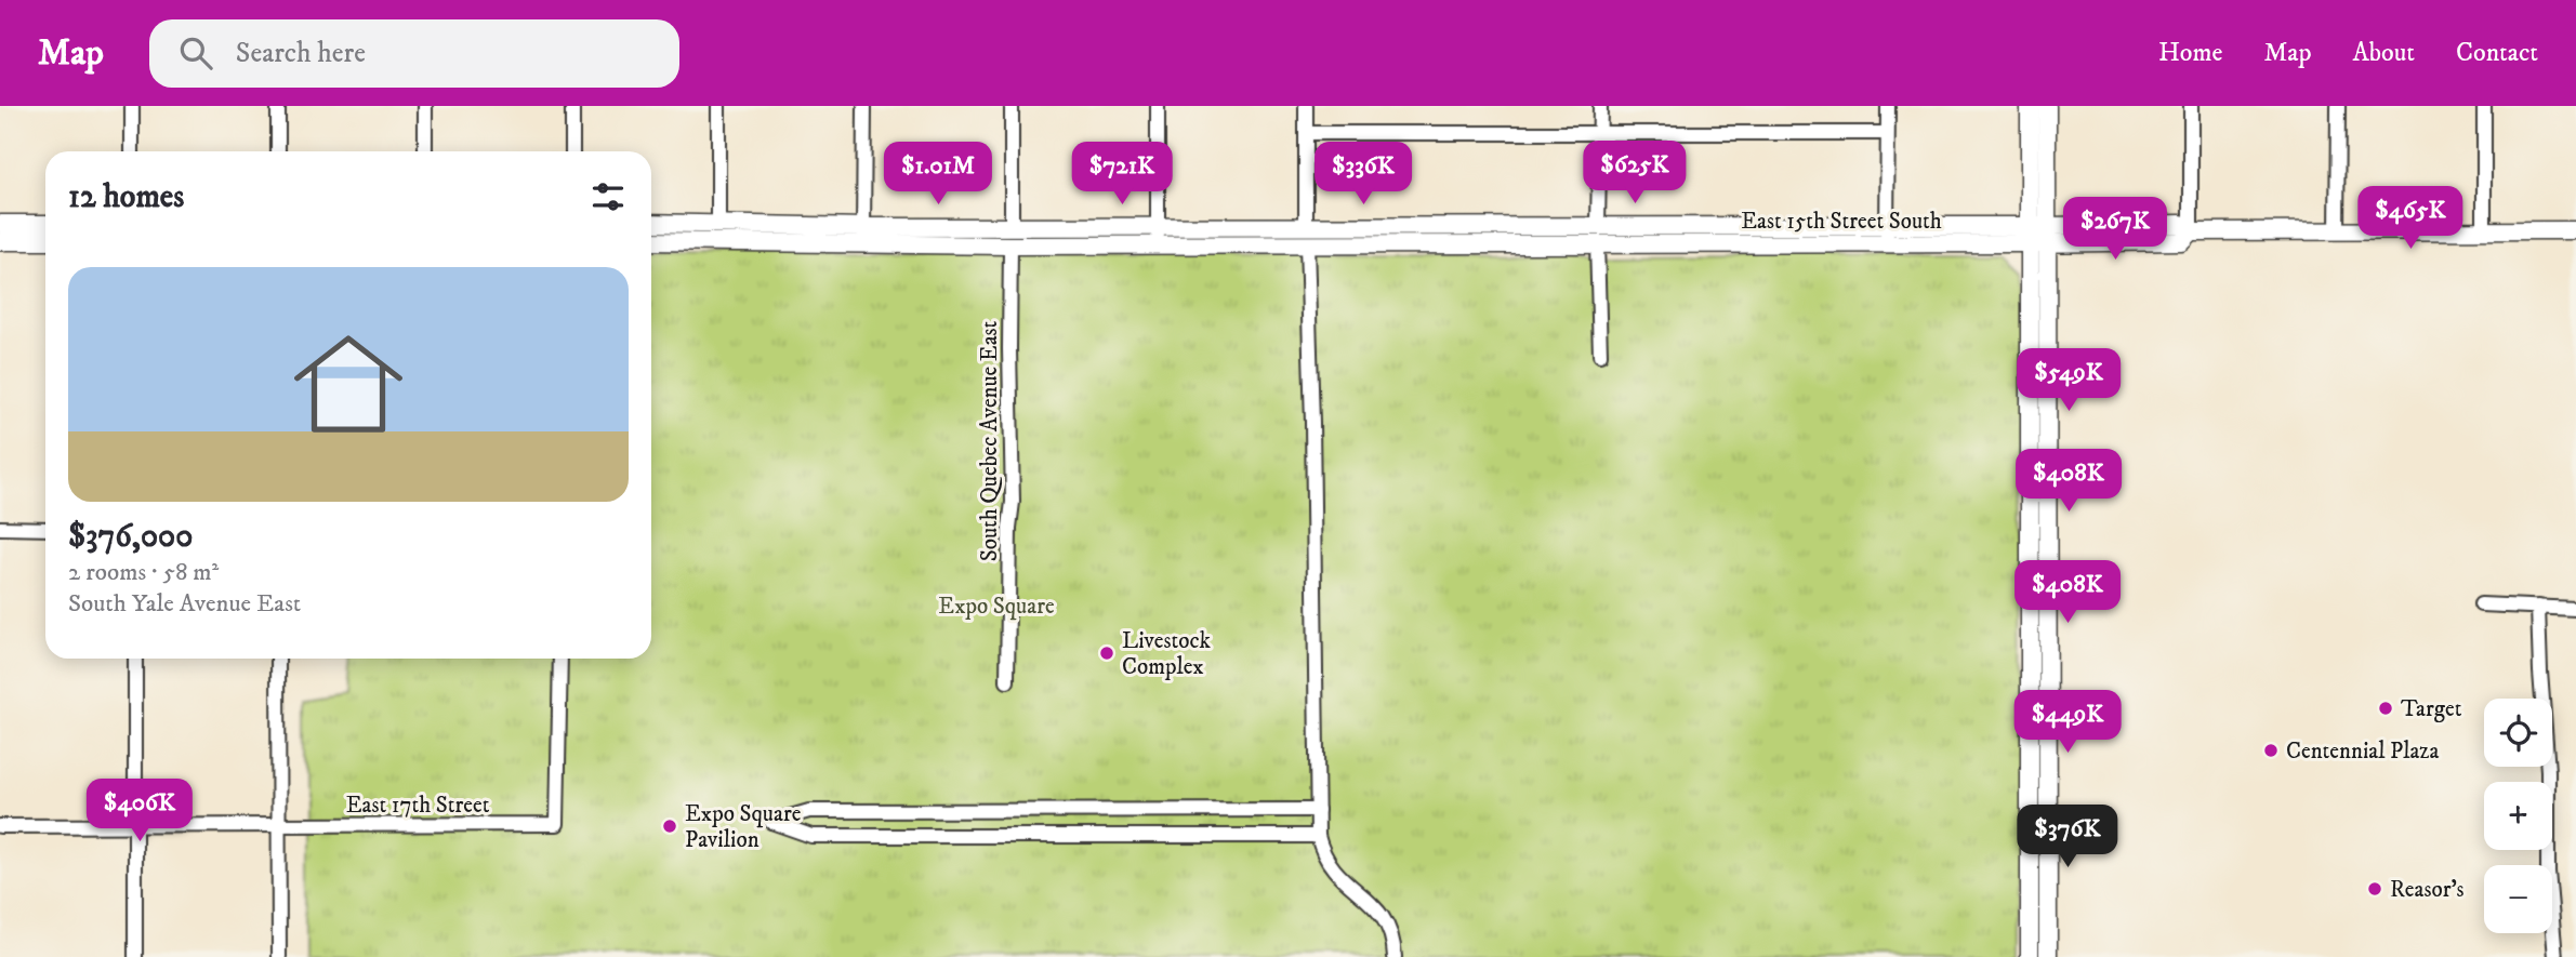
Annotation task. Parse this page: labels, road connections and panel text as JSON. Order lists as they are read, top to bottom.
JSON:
{
  "streets": {
    "main road": ["East 15th Street South"],
    "street": ["South Quebec Avenue East", "East 17th Street"]
  },
  "parks": ["Expo Square"],
  "places": [
    "Livestock Complex",
    "Target",
    "Centennial Plaza",
    "Expo Square Pavilion",
    "Reasor's"
  ],
  "page": {
    "header": "Map",
    "search": "Search here",
    "nav": [
      "Home",
      "Map",
      "About",
      "Contact"
    ],
    "price": [
      "$625K",
      "$1.01M",
      "$721K",
      "$336K",
      "$465K",
      "$267K",
      "$549K",
      "$408K",
      "$408K",
      "$449K",
      "$406K",
      "$376K"
    ],
    "heading": "12 homes",
    "list": [
      {
        "name": "$376,000",
        "note": "2 rooms · 58 m² · South Yale Avenue East"
      }
    ],
    "map_buttons": ["+", "−"]
  }
}
